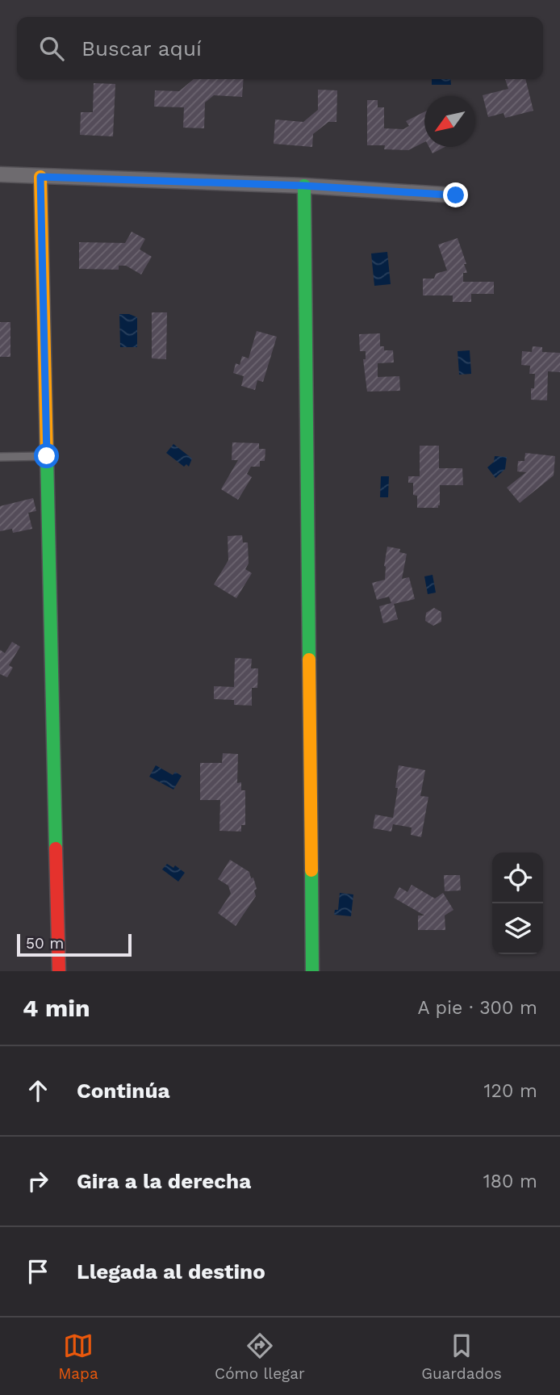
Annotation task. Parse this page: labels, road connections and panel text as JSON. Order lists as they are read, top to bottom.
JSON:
{
  "scale_bar": "50 m",
  "north": "bottom left",
  "page": {
    "search": "Buscar aquí",
    "scale": "50 m",
    "heading": ["4 min", "A pie · 300 m"],
    "list": [
      ["Continúa", "120 m"],
      ["Gira a la derecha", "180 m"],
      "Llegada al destino"
    ],
    "nav": ["Mapa", "Cómo llegar", "Guardados"]
  }
}
